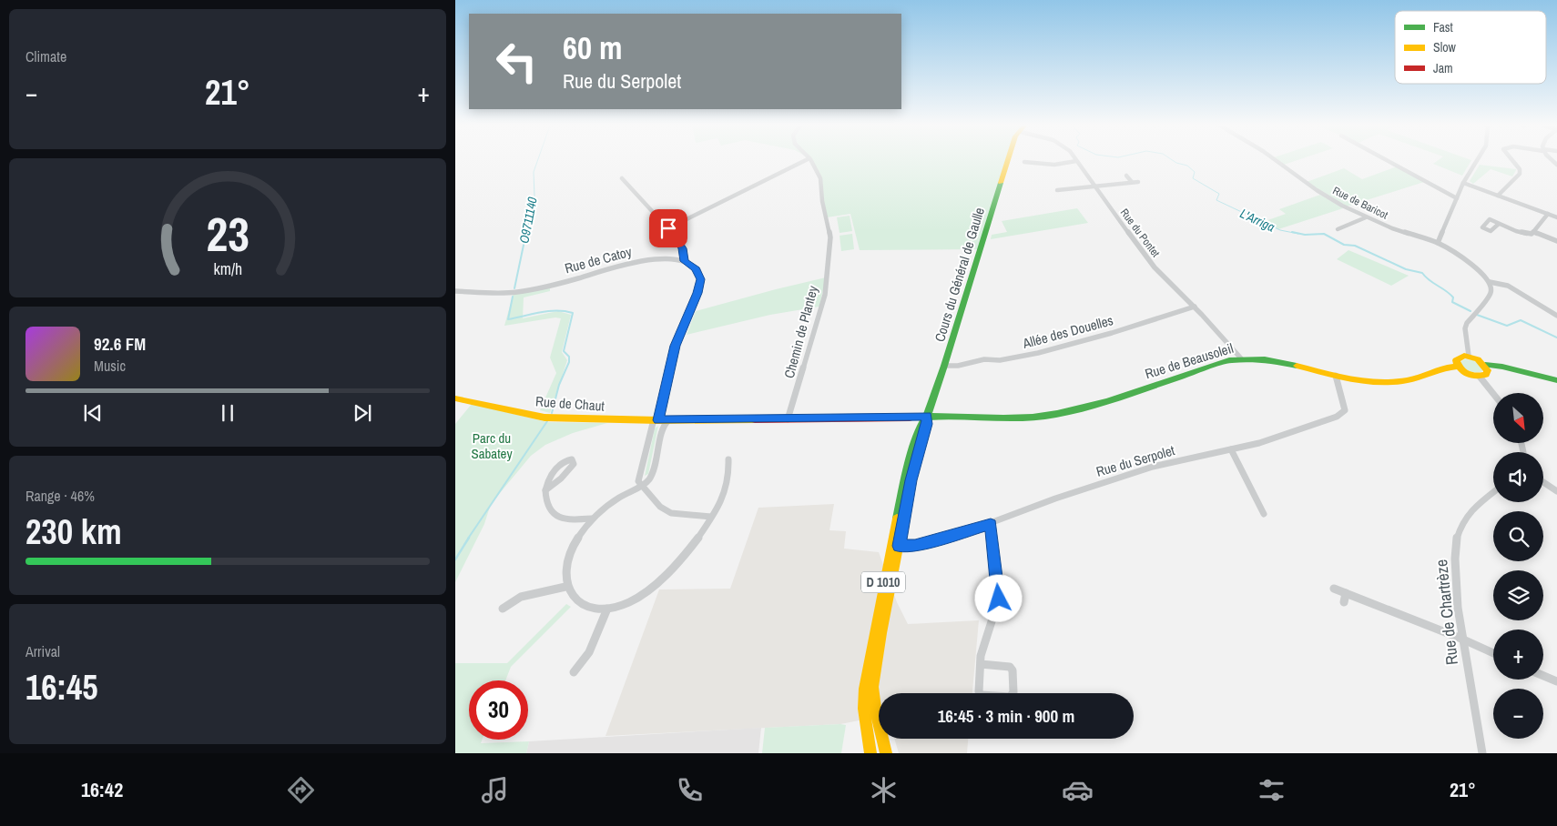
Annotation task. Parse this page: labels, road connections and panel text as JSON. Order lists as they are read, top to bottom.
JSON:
{
  "streets": {
    "street": [
      "Rue de Baricot",
      "Rue du Pontet",
      "Rue de Catoy",
      "Cours du Général de Gaulle",
      "Chemin de Plantey",
      "Allée des Douelles",
      "Rue de Beausoleil",
      "Rue de Chaut",
      "Rue du Serpolet",
      "D 1010",
      "Rue de Chartrèze"
    ]
  },
  "crossings": [
    ["Rue du Pontet", "Allée des Douelles"],
    ["Rue du Pontet", "Rue de Beausoleil"],
    ["Cours du Général de Gaulle", "Allée des Douelles"],
    ["Cours du Général de Gaulle", "Rue de Beausoleil"],
    ["Cours du Général de Gaulle", "Rue du Serpolet"],
    ["Chemin de Plantey", "Rue de Beausoleil"],
    ["Chemin de Plantey", "Rue de Chaut"],
    ["Rue de Beausoleil", "Rue de Chaut"],
    ["Rue de Beausoleil", "Rue du Serpolet"]
  ],
  "water": ["O9711140", "L'Arriga"],
  "parks": ["Parc du Sabatey"],
  "legend": ["Fast", "Slow", "Jam"],
  "north": "bottom right",
  "page": {
    "tile": [
      "Climate",
      ["Range · 46%", "230 km"],
      ["Arrival", "16:45"]
    ],
    "turn": ["60 m", "Rue du Serpolet"],
    "heat": ["−", "21°", "+"],
    "song": ["92.6 FM", "Music"],
    "map_buttons": ["+", "−"],
    "limit": "30",
    "trip": "16:45 · 3 min · 900 m",
    "tabs": ["16:42", "21°"],
    "gauge": ["23", "km/h"]
  }
}
